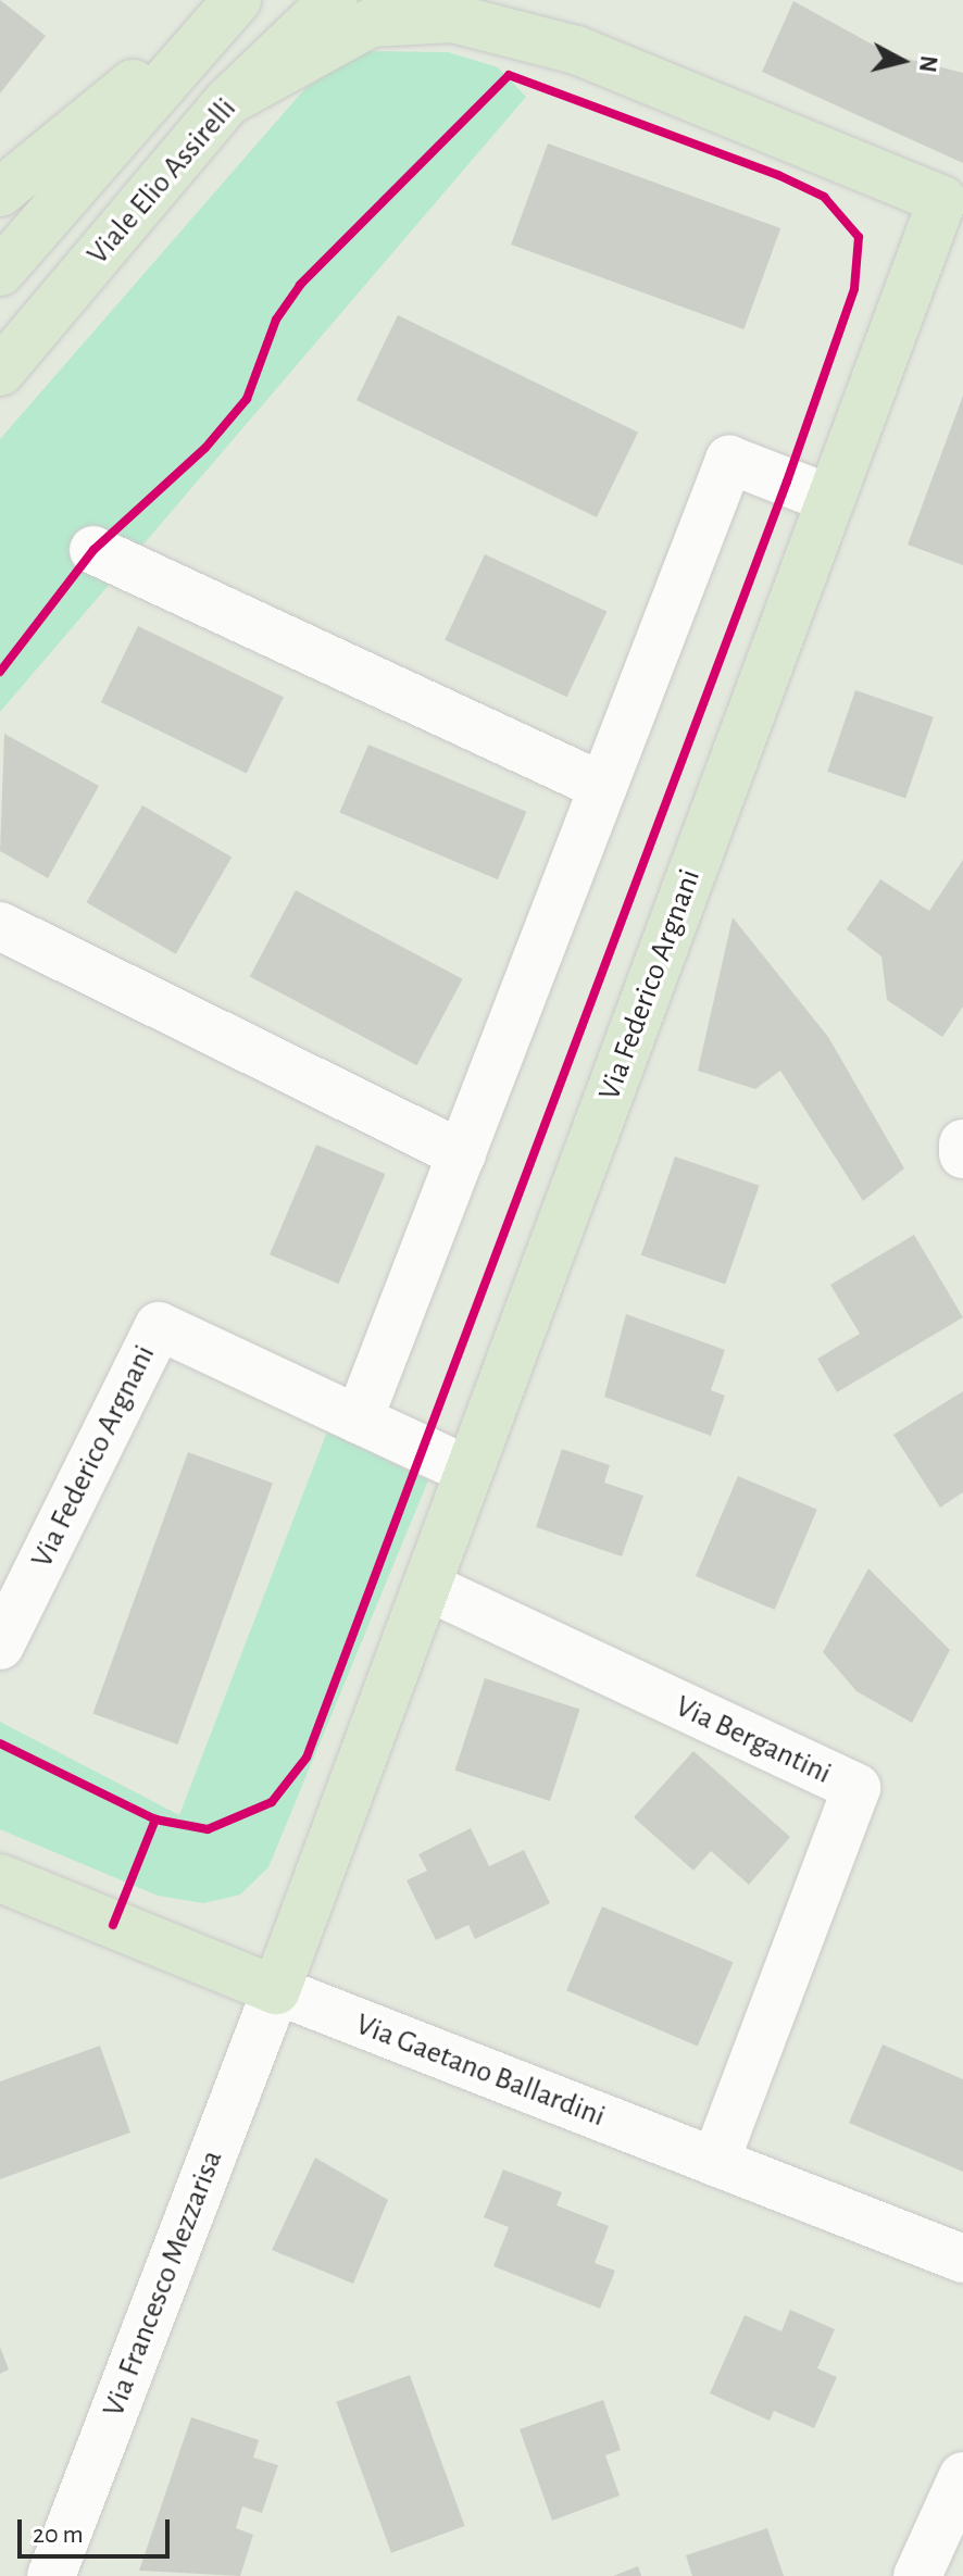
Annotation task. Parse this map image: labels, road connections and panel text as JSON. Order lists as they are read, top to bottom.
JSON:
{
  "streets": {
    "main road": ["Viale Elio Assirelli", "Via Federico Argnani", "Via Gaetano Ballardini"],
    "street": ["Via Bergantini", "Via Francesco Mezzarisa"]
  },
  "crossings": [
    ["Via Federico Argnani", "Via Bergantini"],
    ["Via Federico Argnani", "Via Gaetano Ballardini"],
    ["Via Federico Argnani", "Via Francesco Mezzarisa"],
    ["Via Bergantini", "Via Gaetano Ballardini"],
    ["Via Gaetano Ballardini", "Via Francesco Mezzarisa"]
  ],
  "scale_bar": "20 m",
  "north": "right"
}
